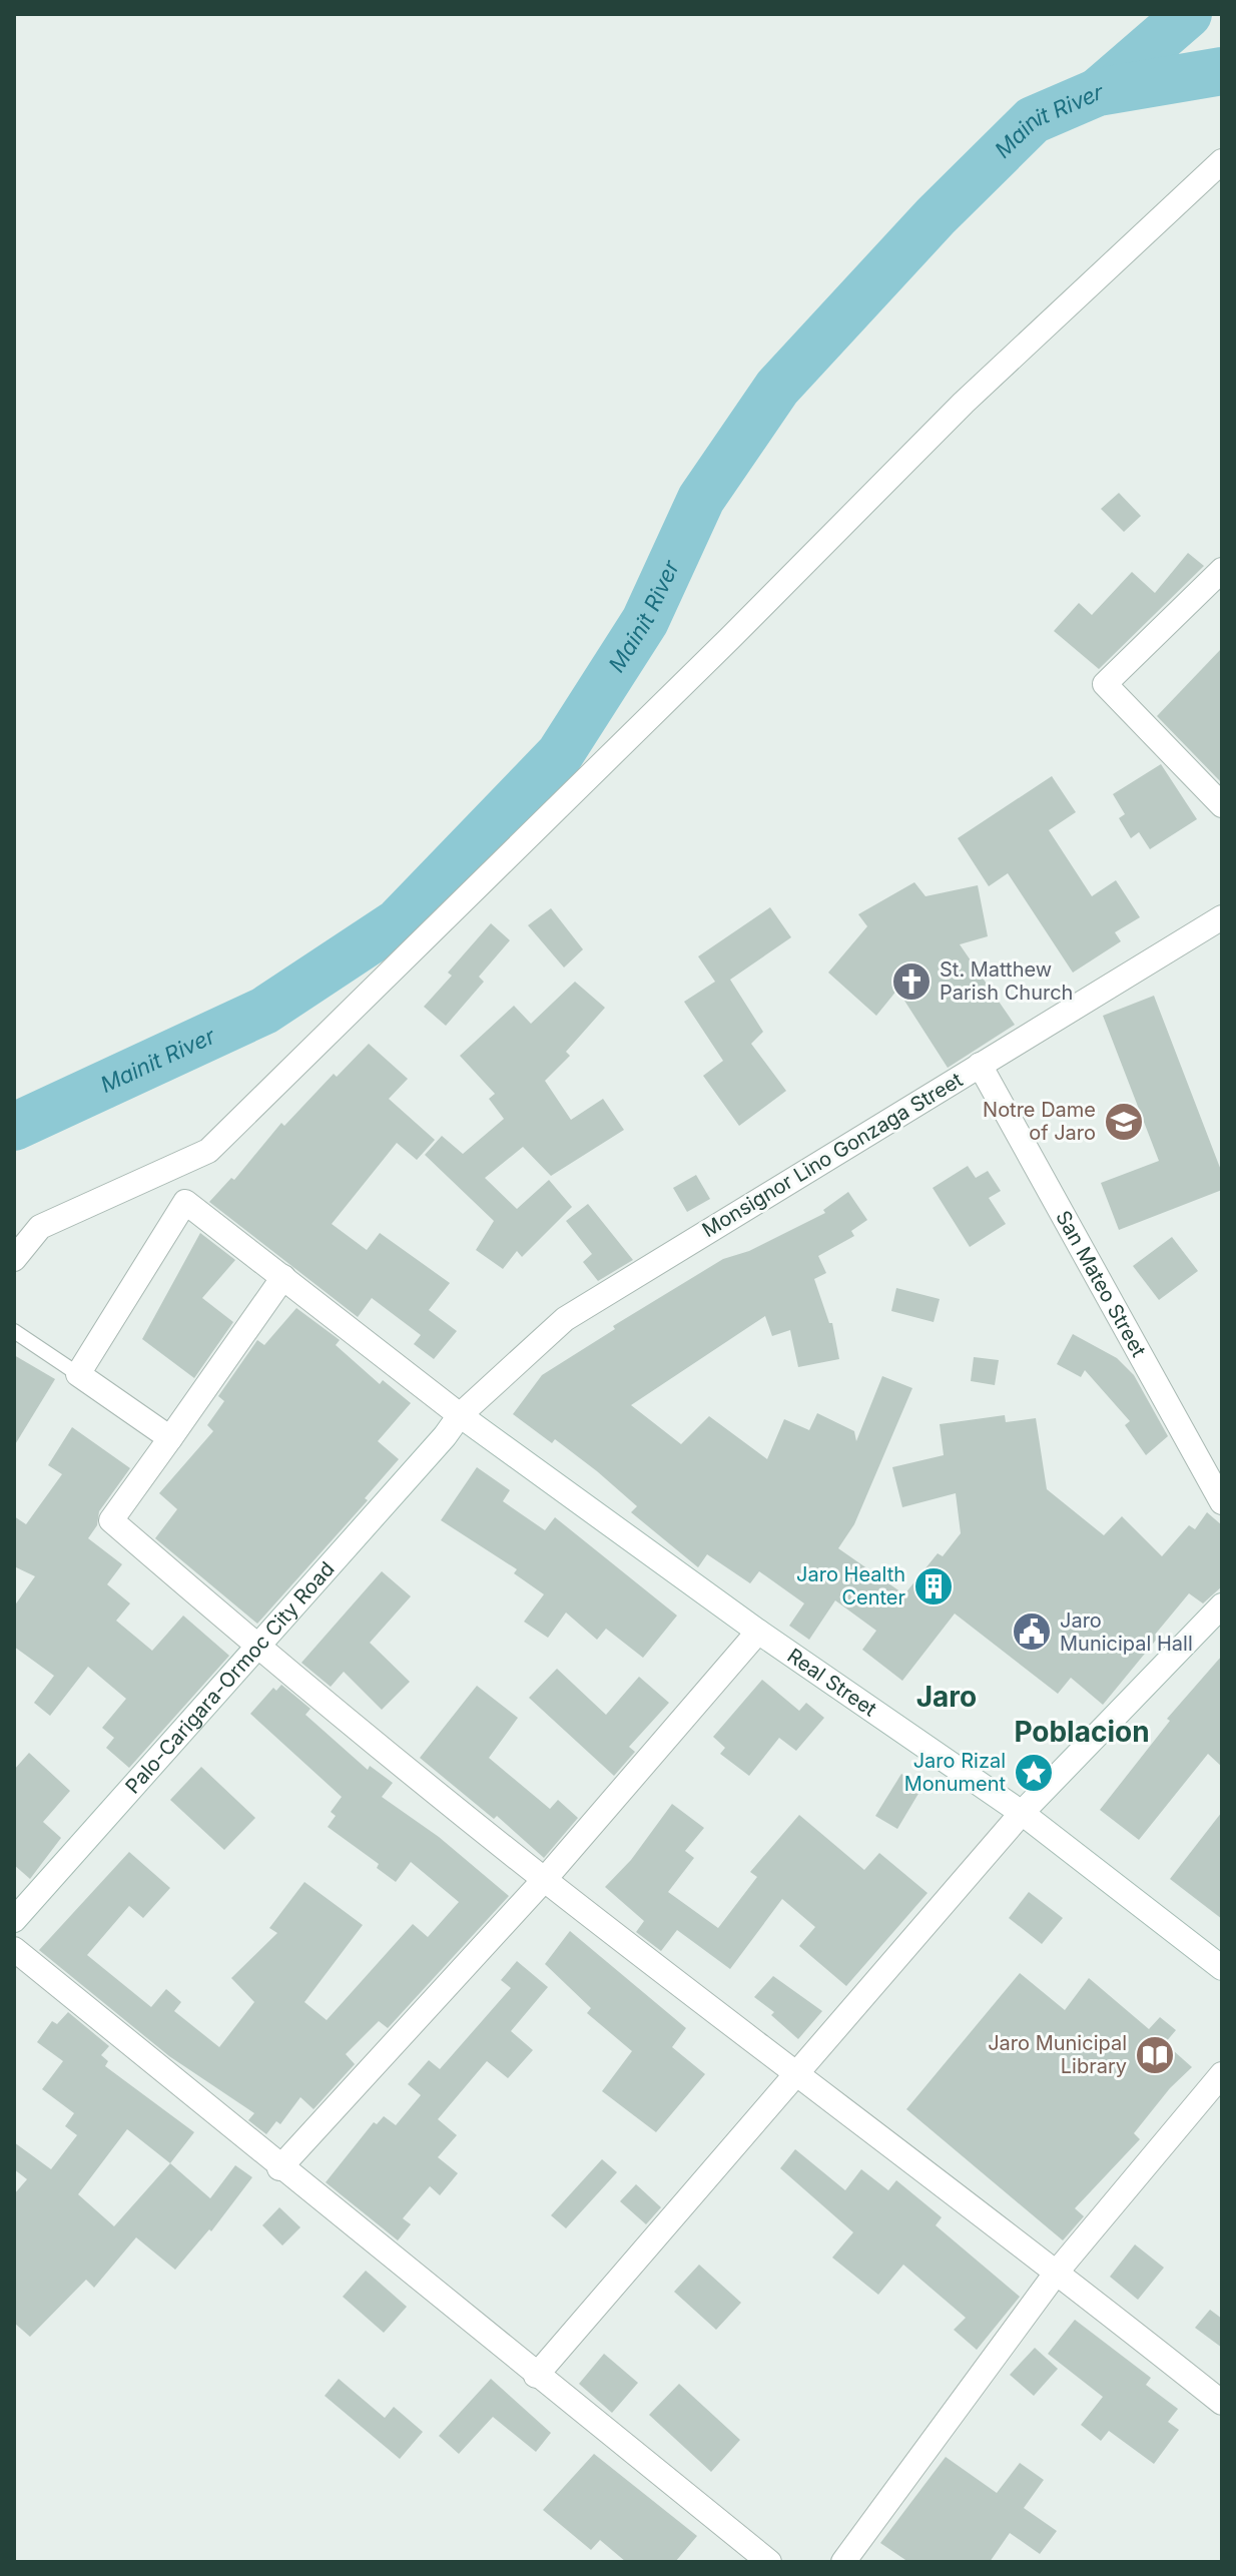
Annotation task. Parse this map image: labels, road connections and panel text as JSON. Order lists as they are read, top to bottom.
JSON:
{
  "streets": {
    "street": [
      "Monsignor Lino Gonzaga Street",
      "San Mateo Street",
      "Palo-Carigara-Ormoc City Road",
      "Real Street"
    ]
  },
  "crossings": [
    ["Monsignor Lino Gonzaga Street", "San Mateo Street"],
    ["Monsignor Lino Gonzaga Street", "Palo-Carigara-Ormoc City Road"],
    ["Monsignor Lino Gonzaga Street", "Real Street"],
    ["Palo-Carigara-Ormoc City Road", "Real Street"]
  ],
  "districts": ["Jaro", "Poblacion"],
  "water": ["Mainit River"],
  "places": {
    "church": ["St. Matthew Parish Church"],
    "school or university": ["Notre Dame of Jaro"],
    "building": ["Jaro Health Center"],
    "public building": ["Jaro Municipal Hall"],
    "place": ["Jaro Rizal Monument"],
    "library": ["Jaro Municipal Library"]
  }
}
